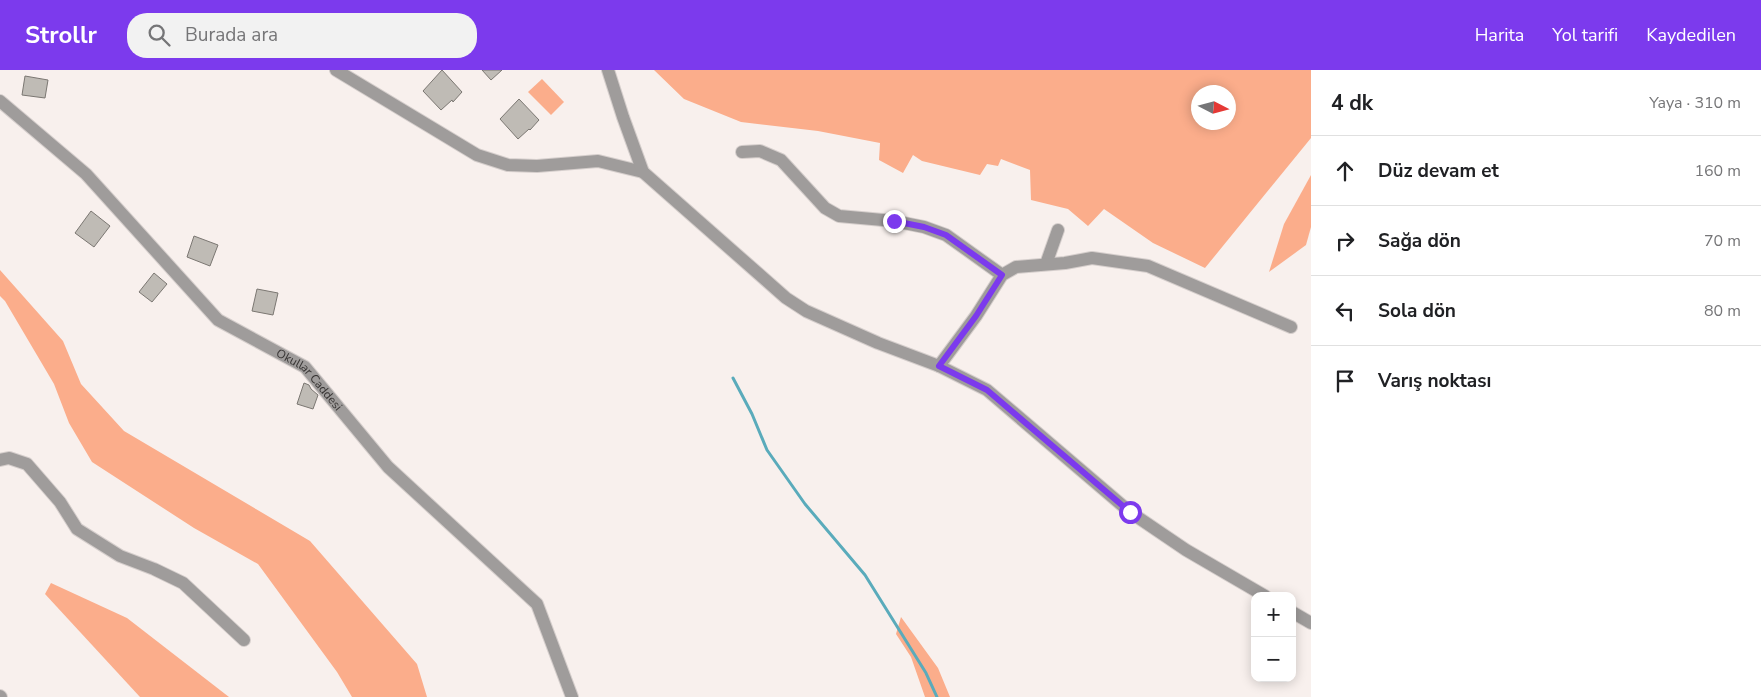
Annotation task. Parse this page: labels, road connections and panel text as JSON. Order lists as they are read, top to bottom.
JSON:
{
  "streets": {
    "street": ["Okullar Caddesi"]
  },
  "north": "right",
  "page": {
    "header": "Strollr",
    "search": "Burada ara",
    "nav": ["Harita", "Yol tarifi", "Kaydedilen"],
    "heading": ["4 dk", "Yaya · 310 m"],
    "list": [
      ["Düz devam et", "160 m"],
      ["Sağa dön", "70 m"],
      ["Sola dön", "80 m"],
      "Varış noktası"
    ],
    "map_buttons": ["+", "−"]
  }
}
